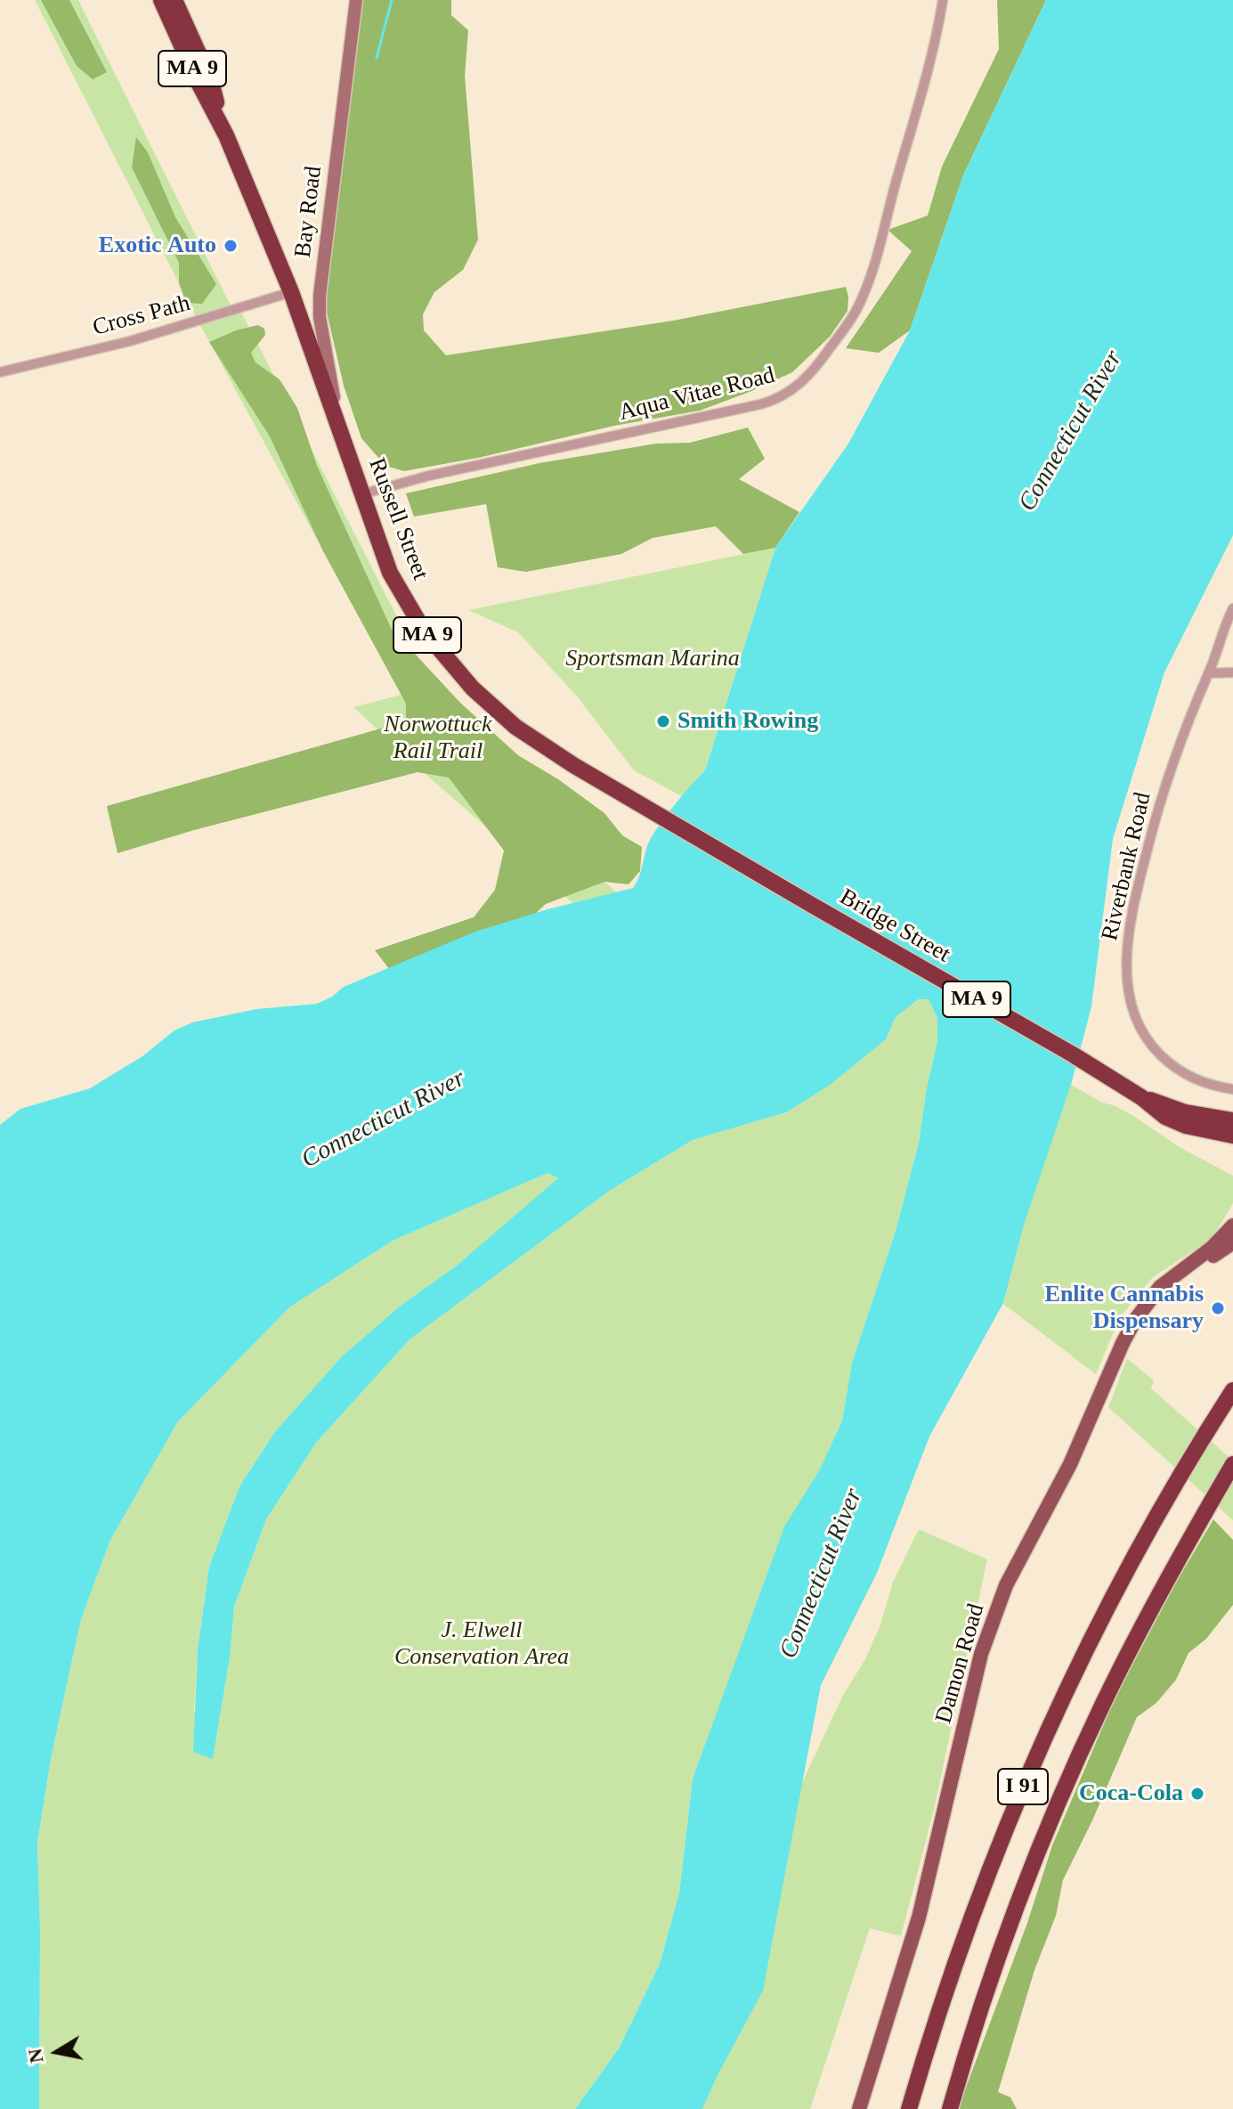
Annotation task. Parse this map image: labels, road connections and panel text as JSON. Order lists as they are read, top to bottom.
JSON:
{
  "streets": {
    "highway": [
      "MA 9",
      "Russell Street",
      "Bridge Street",
      "I 91"
    ],
    "main road": ["Bay Road", "Damon Road"],
    "street": ["Cross Path", "Aqua Vitae Road", "Riverbank Road"]
  },
  "crossings": [
    ["Bay Road", "Russell Street"],
    ["Cross Path", "Russell Street"],
    ["Aqua Vitae Road", "Russell Street"],
    ["Russell Street", "Bridge Street"]
  ],
  "water": ["Connecticut River"],
  "parks": ["Sportsman Marina", "Norwottuck Rail Trail", "J. Elwell Conservation Area"],
  "places": [
    "Exotic Auto",
    "Smith Rowing",
    "Enlite Cannabis Dispensary",
    "Coca-Cola"
  ],
  "north": "left"
}
